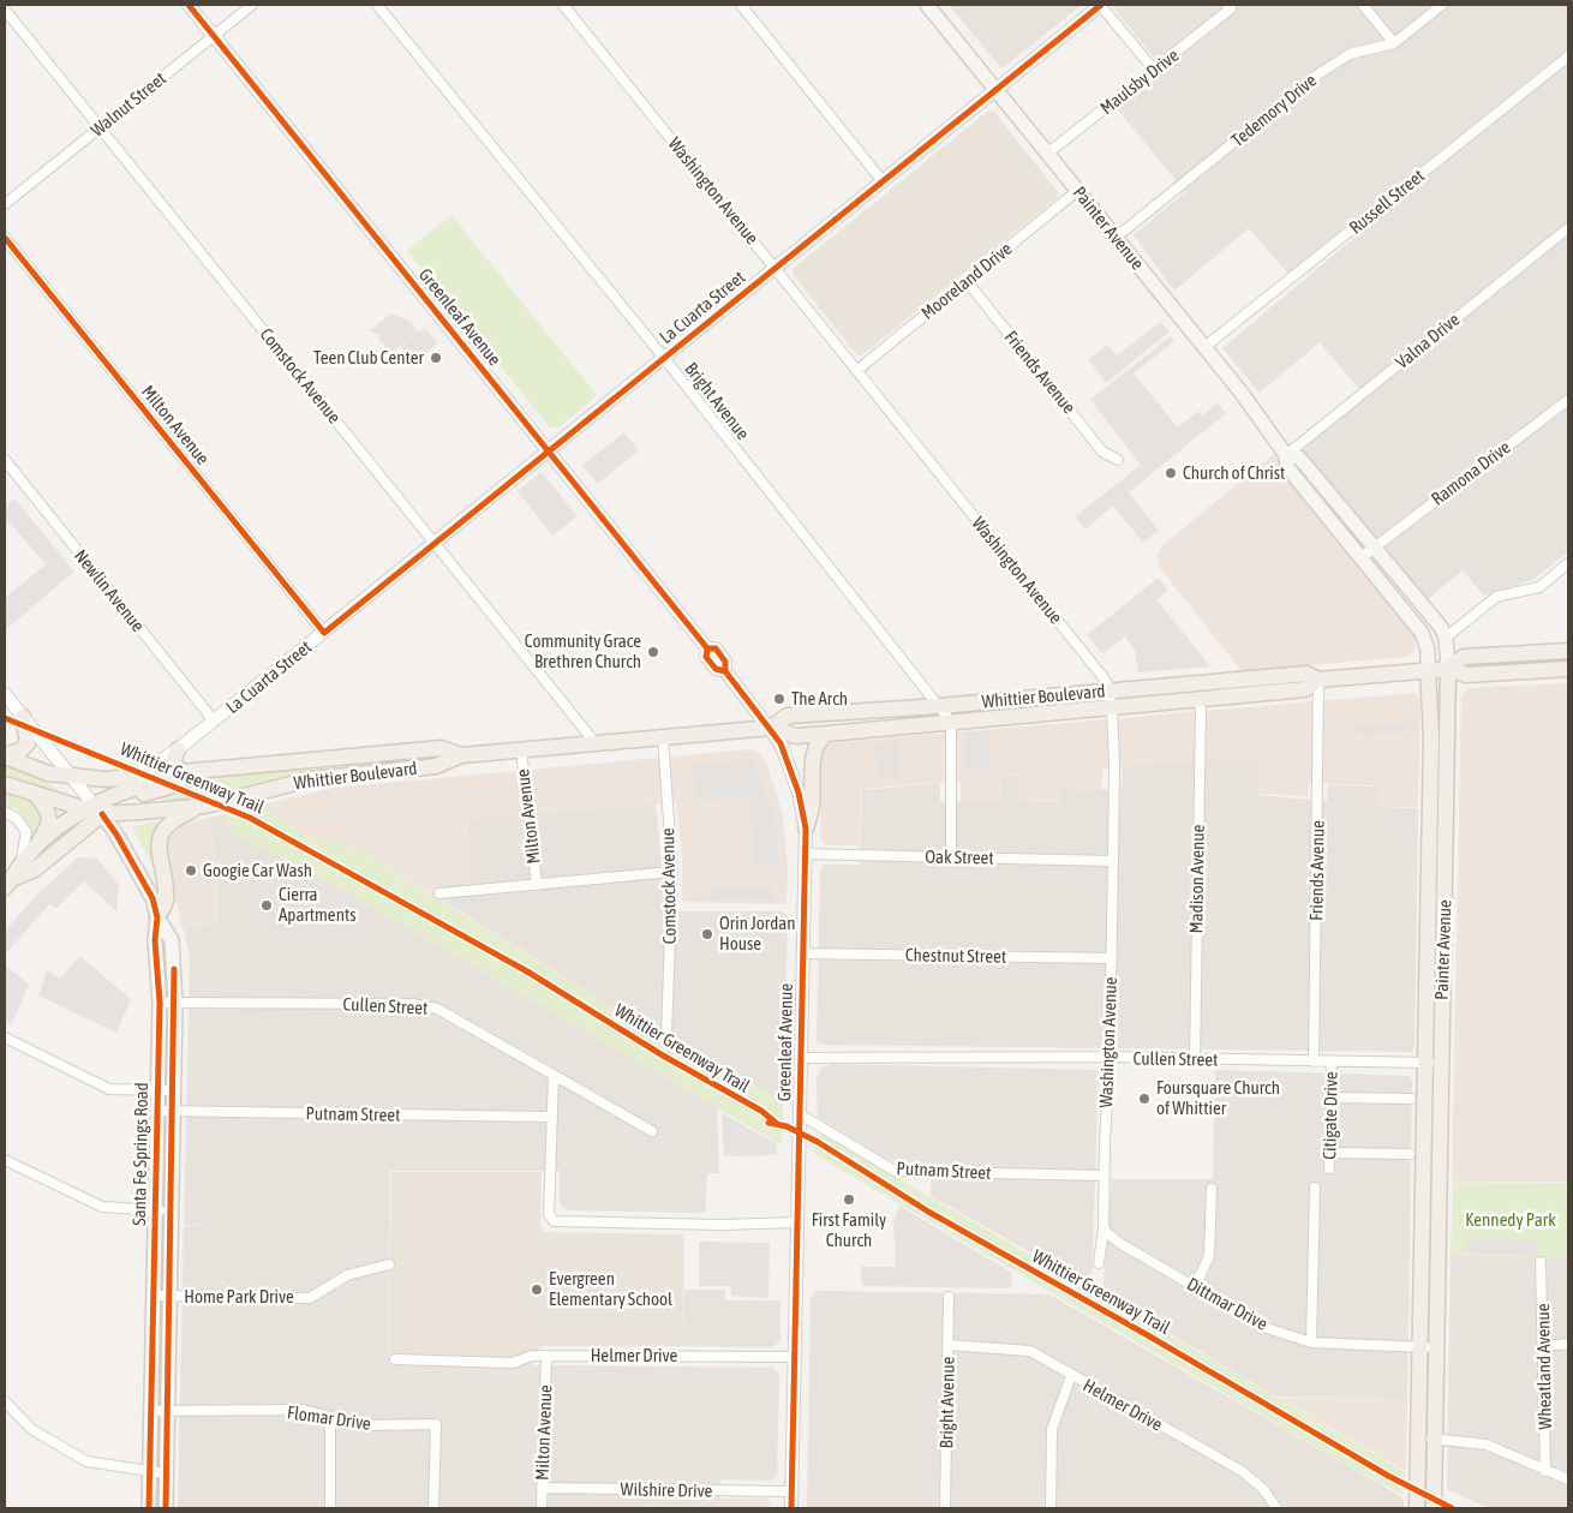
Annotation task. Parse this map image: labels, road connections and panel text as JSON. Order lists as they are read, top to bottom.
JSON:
{
  "streets": {
    "main road": ["Painter Avenue", "Whittier Boulevard", "Santa Fe Springs Road"],
    "street": [
      "Maulsby Drive",
      "Walnut Street",
      "Tedemory Drive",
      "Washington Avenue",
      "Russell Street",
      "Mooreland Drive",
      "La Cuarta Street",
      "Greenleaf Avenue",
      "Valna Drive",
      "Friends Avenue",
      "Comstock Avenue",
      "Bright Avenue",
      "Milton Avenue",
      "Ramona Drive",
      "Newlin Avenue",
      "Oak Street",
      "Madison Avenue",
      "Chestnut Street",
      "Cullen Street",
      "Putnam Street",
      "Citigate Drive",
      "Home Park Drive",
      "Dittmar Drive",
      "Helmer Drive",
      "Wheatland Avenue",
      "Flomar Drive",
      "Wilshire Drive"
    ],
    "cycle path": ["Whittier Greenway Trail"]
  },
  "crossings": [
    ["Maulsby Drive", "Painter Avenue"],
    ["Walnut Street", "Greenleaf Avenue"],
    ["Walnut Street", "Comstock Avenue"],
    ["Tedemory Drive", "Painter Avenue"],
    ["Washington Avenue", "Mooreland Drive"],
    ["Washington Avenue", "La Cuarta Street"],
    ["Washington Avenue", "Whittier Boulevard"],
    ["Washington Avenue", "Oak Street"],
    ["Washington Avenue", "Chestnut Street"],
    ["Washington Avenue", "Cullen Street"],
    ["Washington Avenue", "Putnam Street"],
    ["Washington Avenue", "Dittmar Drive"],
    ["Russell Street", "Painter Avenue"],
    ["Painter Avenue", "Mooreland Drive"],
    ["Painter Avenue", "La Cuarta Street"],
    ["Painter Avenue", "Valna Drive"],
    ["Painter Avenue", "Ramona Drive"],
    ["Painter Avenue", "Whittier Boulevard"],
    ["Painter Avenue", "Cullen Street"],
    ["Painter Avenue", "Dittmar Drive"],
    ["Mooreland Drive", "Friends Avenue"],
    ["La Cuarta Street", "Greenleaf Avenue"],
    ["La Cuarta Street", "Comstock Avenue"],
    ["La Cuarta Street", "Bright Avenue"],
    ["La Cuarta Street", "Milton Avenue"],
    ["La Cuarta Street", "Newlin Avenue"],
    ["La Cuarta Street", "Whittier Boulevard"],
    ["Greenleaf Avenue", "Whittier Boulevard"],
    ["Greenleaf Avenue", "Oak Street"],
    ["Greenleaf Avenue", "Chestnut Street"],
    ["Greenleaf Avenue", "Cullen Street"],
    ["Greenleaf Avenue", "Putnam Street"],
    ["Greenleaf Avenue", "Helmer Drive"],
    ["Greenleaf Avenue", "Wilshire Drive"],
    ["Friends Avenue", "Whittier Boulevard"],
    ["Friends Avenue", "Cullen Street"],
    ["Comstock Avenue", "Whittier Boulevard"],
    ["Bright Avenue", "Whittier Boulevard"],
    ["Bright Avenue", "Helmer Drive"],
    ["Milton Avenue", "Whittier Boulevard"],
    ["Milton Avenue", "Helmer Drive"],
    ["Milton Avenue", "Wilshire Drive"],
    ["Whittier Boulevard", "Madison Avenue"],
    ["Whittier Boulevard", "Santa Fe Springs Road"],
    ["Madison Avenue", "Cullen Street"],
    ["Cullen Street", "Citigate Drive"],
    ["Cullen Street", "Santa Fe Springs Road"],
    ["Putnam Street", "Santa Fe Springs Road"],
    ["Santa Fe Springs Road", "Home Park Drive"],
    ["Santa Fe Springs Road", "Flomar Drive"]
  ],
  "parks": ["Kennedy Park"],
  "places": [
    "Teen Club Center",
    "Church of Christ",
    "Community Grace Brethren Church",
    "The Arch",
    "Googie Car Wash",
    "Cierra Apartments",
    "Orin Jordan House",
    "Foursquare Church of Whittier",
    "First Family Church",
    "Evergreen Elementary School"
  ]
}
